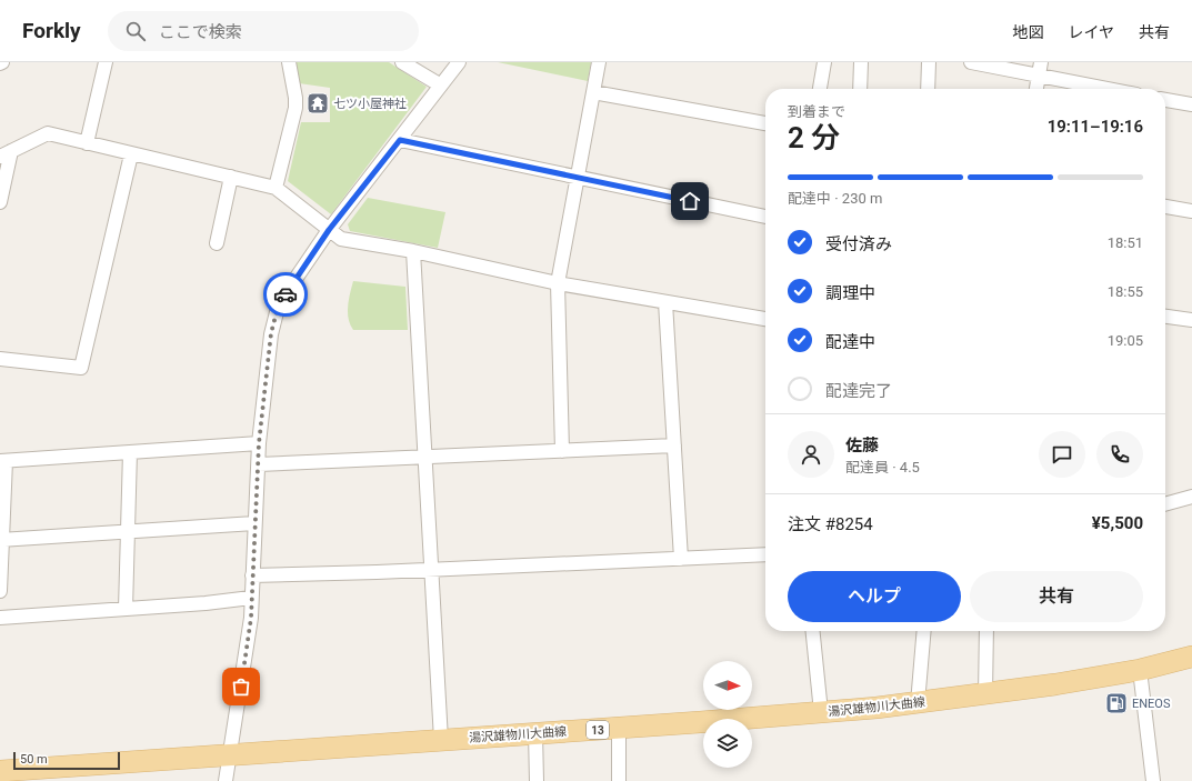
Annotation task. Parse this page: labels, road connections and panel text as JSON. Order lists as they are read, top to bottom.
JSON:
{
  "streets": {
    "main road": ["湯沢雄物川大曲線", "13"]
  },
  "places": {
    "temple": ["七ツ小屋神社"],
    "fuel station": ["ENEOS"]
  },
  "scale_bar": "50 m",
  "north": "right",
  "page": {
    "header": "Forkly",
    "search": "ここで検索",
    "nav": ["地図", "レイヤ", "共有"],
    "heading": ["2 分", "到着まで", "19:11–19:16"],
    "panel": [
      "佐藤",
      "配達員 · 4.5",
      "注文 #8254",
      "¥5,500"
    ],
    "bar": "配達中 · 230 m",
    "list": [
      ["受付済み", "18:51"],
      ["調理中", "18:55"],
      ["配達中", "19:05"],
      "配達完了"
    ],
    "buttons": ["ヘルプ", "共有"],
    "scale": "50 m"
  }
}
